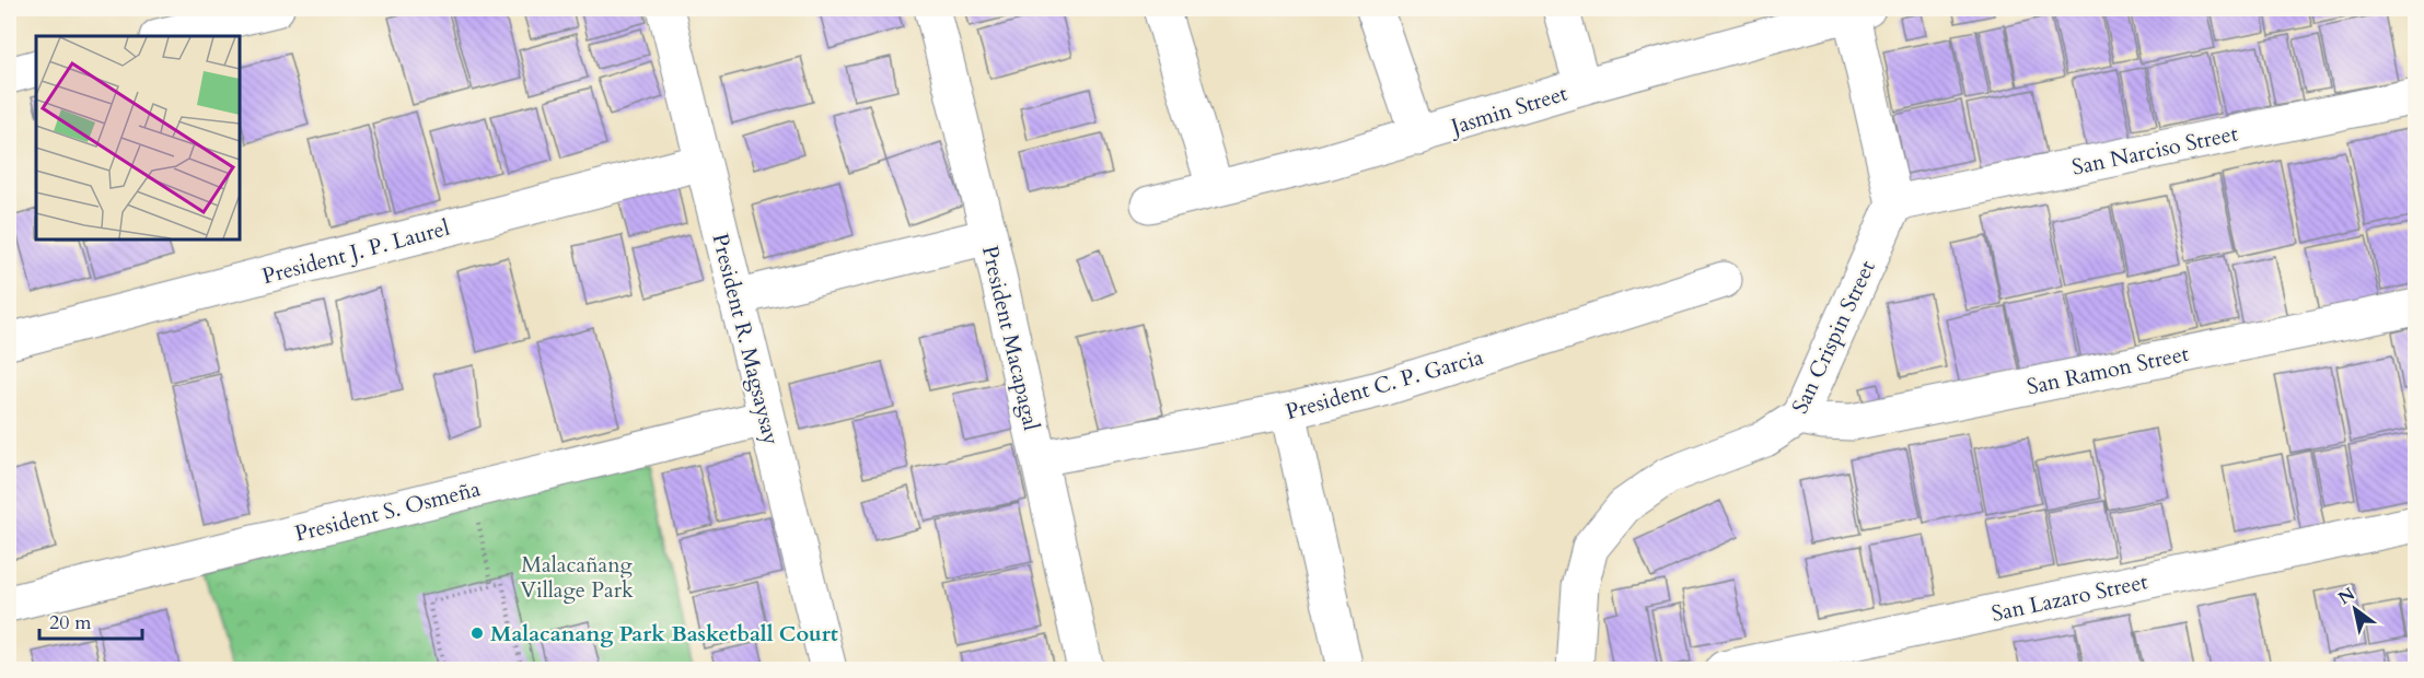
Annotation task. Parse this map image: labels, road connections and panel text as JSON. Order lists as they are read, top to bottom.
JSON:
{
  "streets": {
    "street": [
      "Jasmin Street",
      "San Narciso Street",
      "President J. P. Laurel",
      "San Crispin Street",
      "President Macapagal",
      "President R. Magsaysay",
      "San Ramon Street",
      "President C. P. Garcia",
      "President S. Osmeña",
      "San Lazaro Street"
    ]
  },
  "crossings": [
    ["San Narciso Street", "San Crispin Street"],
    ["President J. P. Laurel", "President R. Magsaysay"],
    ["San Crispin Street", "San Ramon Street"],
    ["President Macapagal", "President C. P. Garcia"],
    ["President R. Magsaysay", "President S. Osmeña"]
  ],
  "parks": ["Malacañang Village Park"],
  "places": ["Malacanang Park Basketball Court"],
  "scale_bar": "20 m",
  "north": "top left"
}
